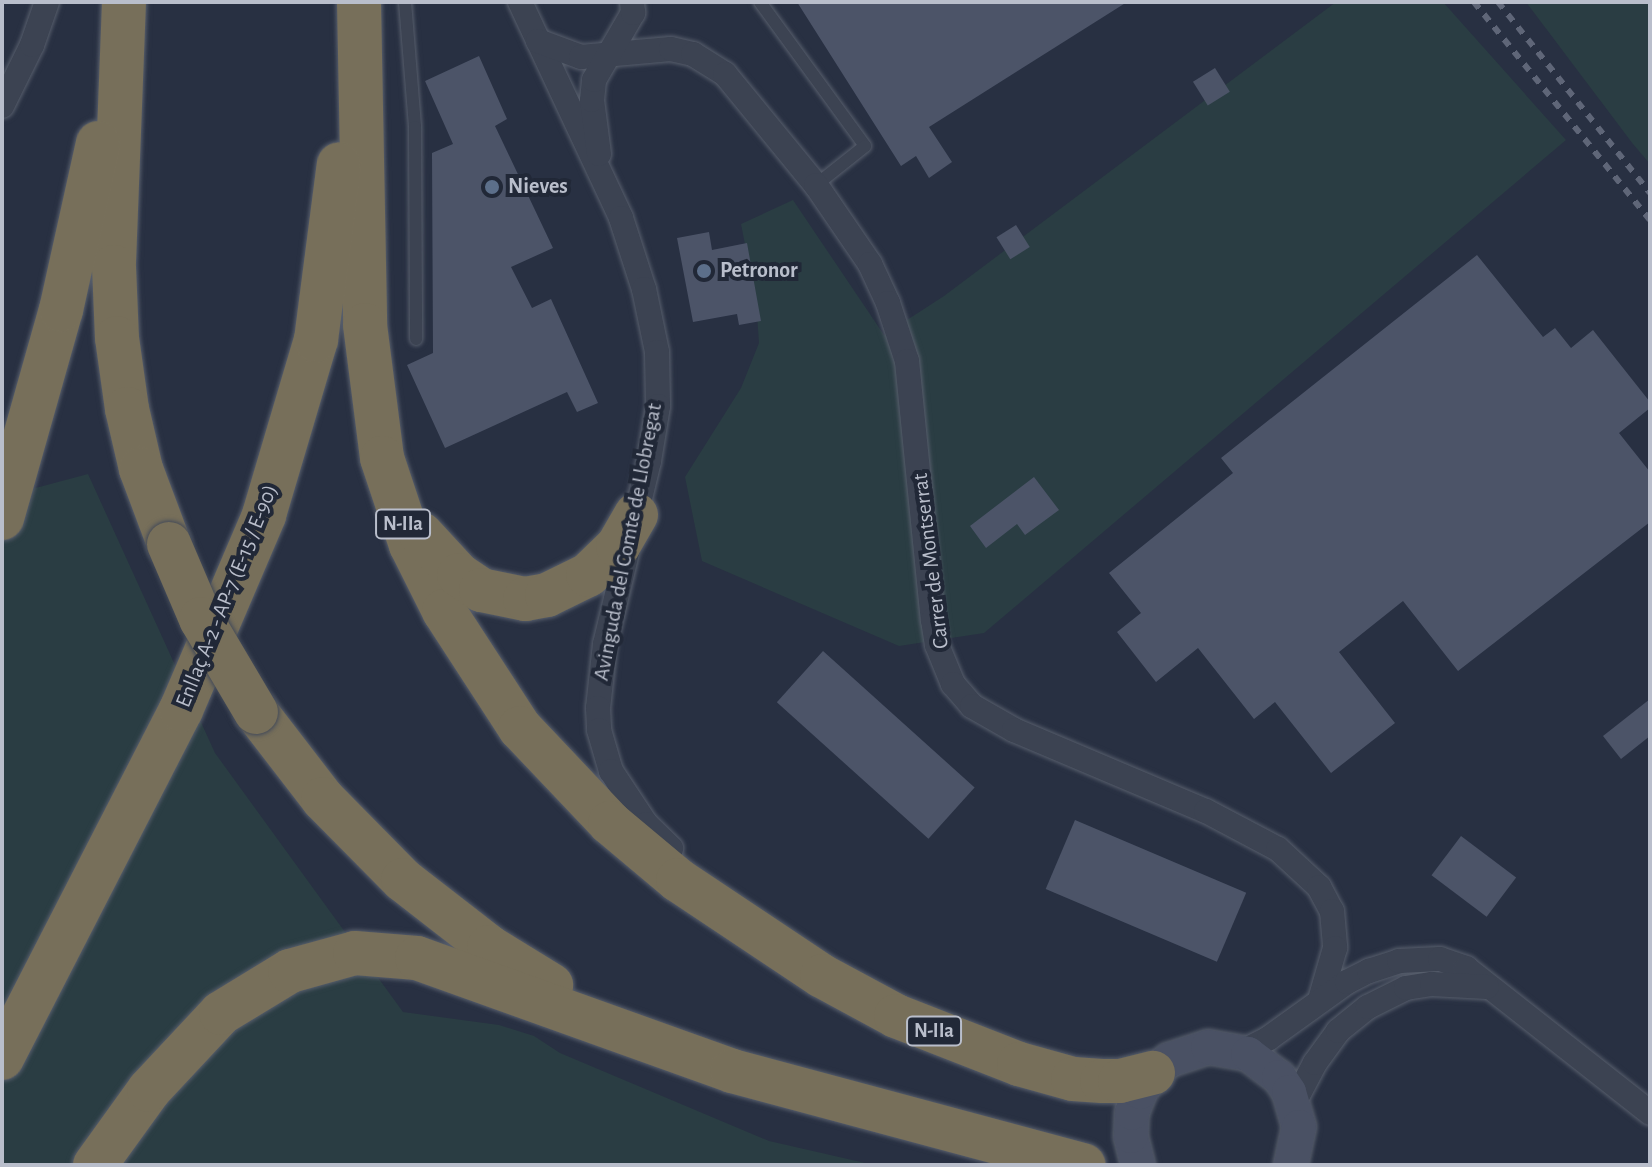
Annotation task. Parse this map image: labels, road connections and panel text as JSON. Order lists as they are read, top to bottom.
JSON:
{
  "streets": {
    "highway": ["N-IIa", "Enllaç A-2 - AP-7 (E-15 / E-90)"],
    "street": ["Avinguda del Comte de Llobregat", "Carrer de Montserrat"]
  },
  "crossings": [
    ["N-IIa", "Avinguda del Comte de Llobregat"],
    ["Avinguda del Comte de Llobregat", "Carrer de Montserrat"]
  ],
  "places": ["Nieves", "Petronor"]
}
